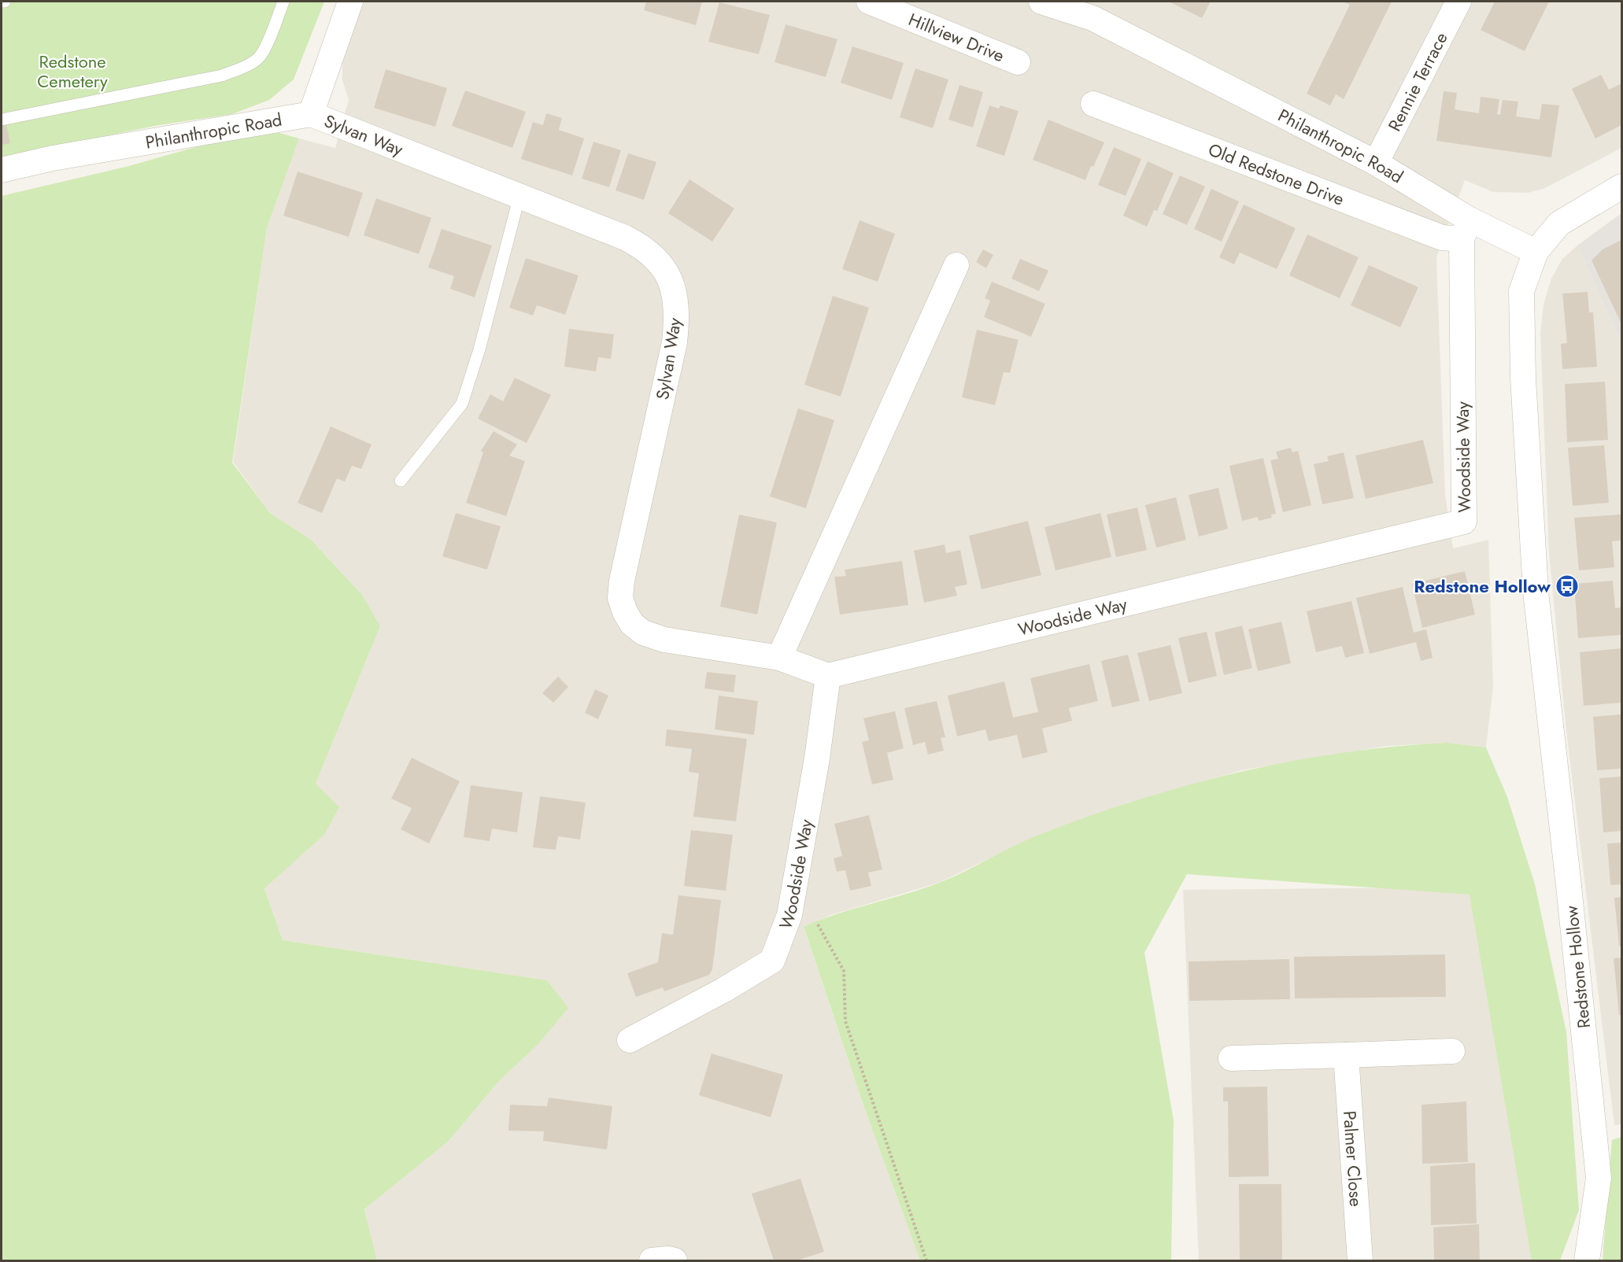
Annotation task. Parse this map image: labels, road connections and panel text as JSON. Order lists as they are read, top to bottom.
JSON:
{
  "streets": {
    "street": [
      "Hillview Drive",
      "Rennie Terrace",
      "Philanthropic Road",
      "Sylvan Way",
      "Old Redstone Drive",
      "Woodside Way",
      "Redstone Hollow",
      "Palmer Close"
    ]
  },
  "crossings": [
    ["Rennie Terrace", "Philanthropic Road"],
    ["Philanthropic Road", "Sylvan Way"],
    ["Philanthropic Road", "Old Redstone Drive"],
    ["Philanthropic Road", "Woodside Way"],
    ["Philanthropic Road", "Redstone Hollow"],
    ["Sylvan Way", "Woodside Way"],
    ["Old Redstone Drive", "Woodside Way"]
  ],
  "parks": ["Redstone Cemetery"],
  "places": {
    "bus stop": ["Redstone Hollow"]
  }
}
